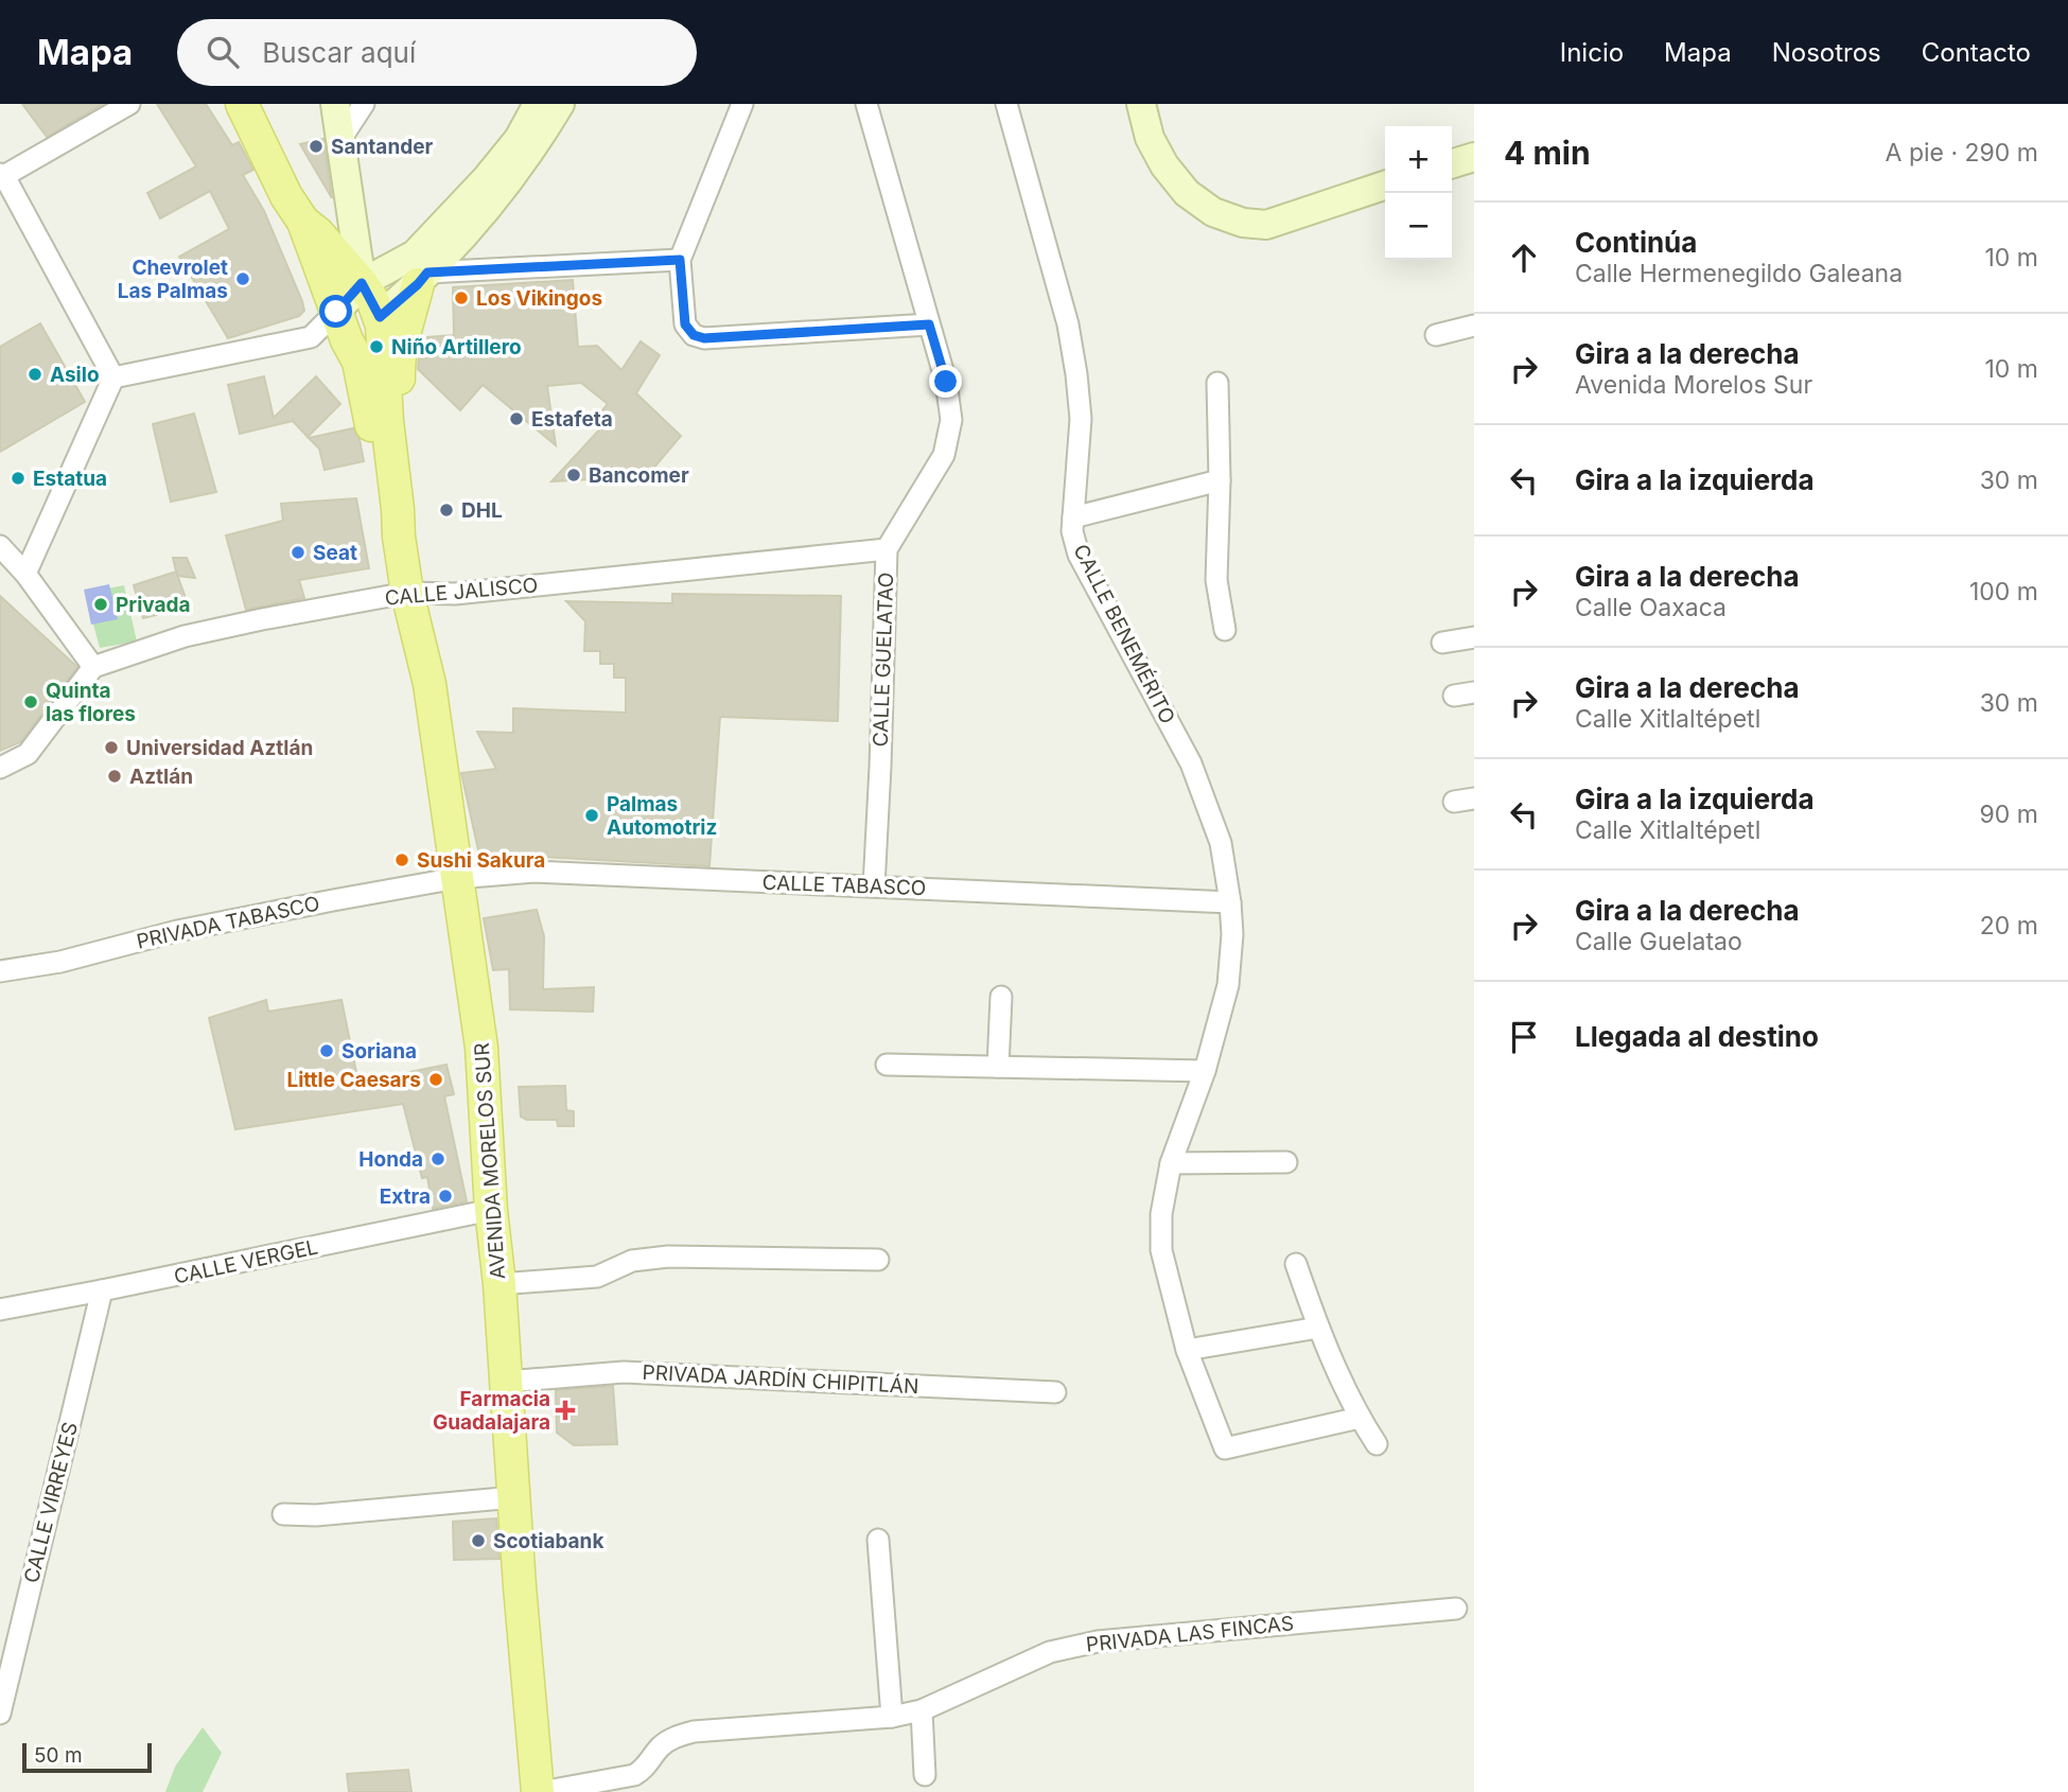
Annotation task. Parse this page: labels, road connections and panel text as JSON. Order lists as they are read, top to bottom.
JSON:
{
  "streets": {
    "main road": ["AVENIDA MORELOS SUR"],
    "street": [
      "CALLE JALISCO",
      "CALLE BENEMÉRITO",
      "CALLE GUELATAO",
      "CALLE TABASCO",
      "PRIVADA TABASCO",
      "CALLE VERGEL",
      "PRIVADA JARDÍN CHIPITLÁN",
      "CALLE VIRREYES",
      "PRIVADA LAS FINCAS"
    ]
  },
  "crossings": [
    ["CALLE JALISCO", "CALLE GUELATAO"],
    ["CALLE JALISCO", "AVENIDA MORELOS SUR"],
    ["CALLE BENEMÉRITO", "CALLE TABASCO"],
    ["CALLE GUELATAO", "CALLE TABASCO"],
    ["CALLE TABASCO", "PRIVADA TABASCO"],
    ["CALLE TABASCO", "AVENIDA MORELOS SUR"],
    ["PRIVADA TABASCO", "AVENIDA MORELOS SUR"],
    ["AVENIDA MORELOS SUR", "CALLE VERGEL"],
    ["AVENIDA MORELOS SUR", "PRIVADA JARDÍN CHIPITLÁN"],
    ["AVENIDA MORELOS SUR", "PRIVADA LAS FINCAS"],
    ["CALLE VERGEL", "CALLE VIRREYES"]
  ],
  "places": {
    "other": [
      "Santander",
      "Chevrolet Las Palmas",
      "Los Vikingos",
      "Niño Artillero",
      "Asilo",
      "Estafeta",
      "Bancomer",
      "Estatua",
      "DHL",
      "Seat",
      "Privada",
      "Quinta las flores",
      "Universidad Aztlán",
      "Aztlán",
      "Palmas Automotriz",
      "Sushi Sakura",
      "Soriana",
      "Little Caesars",
      "Honda",
      "Extra",
      "Scotiabank"
    ],
    "health": ["Farmacia Guadalajara"]
  },
  "scale_bar": "50 m",
  "page": {
    "header": "Mapa",
    "search": "Buscar aquí",
    "nav": [
      "Inicio",
      "Mapa",
      "Nosotros",
      "Contacto"
    ],
    "heading": ["4 min", "A pie · 290 m"],
    "map_buttons": ["+", "−"],
    "list": [
      ["Continúa", "Calle Hermenegildo Galeana", "10 m"],
      ["Gira a la derecha", "Avenida Morelos Sur", "10 m"],
      ["Gira a la izquierda", "30 m"],
      ["Gira a la derecha", "Calle Oaxaca", "100 m"],
      ["Gira a la derecha", "Calle Xitlaltépetl", "30 m"],
      ["Gira a la izquierda", "Calle Xitlaltépetl", "90 m"],
      ["Gira a la derecha", "Calle Guelatao", "20 m"],
      "Llegada al destino"
    ],
    "scale": "50 m"
  }
}
